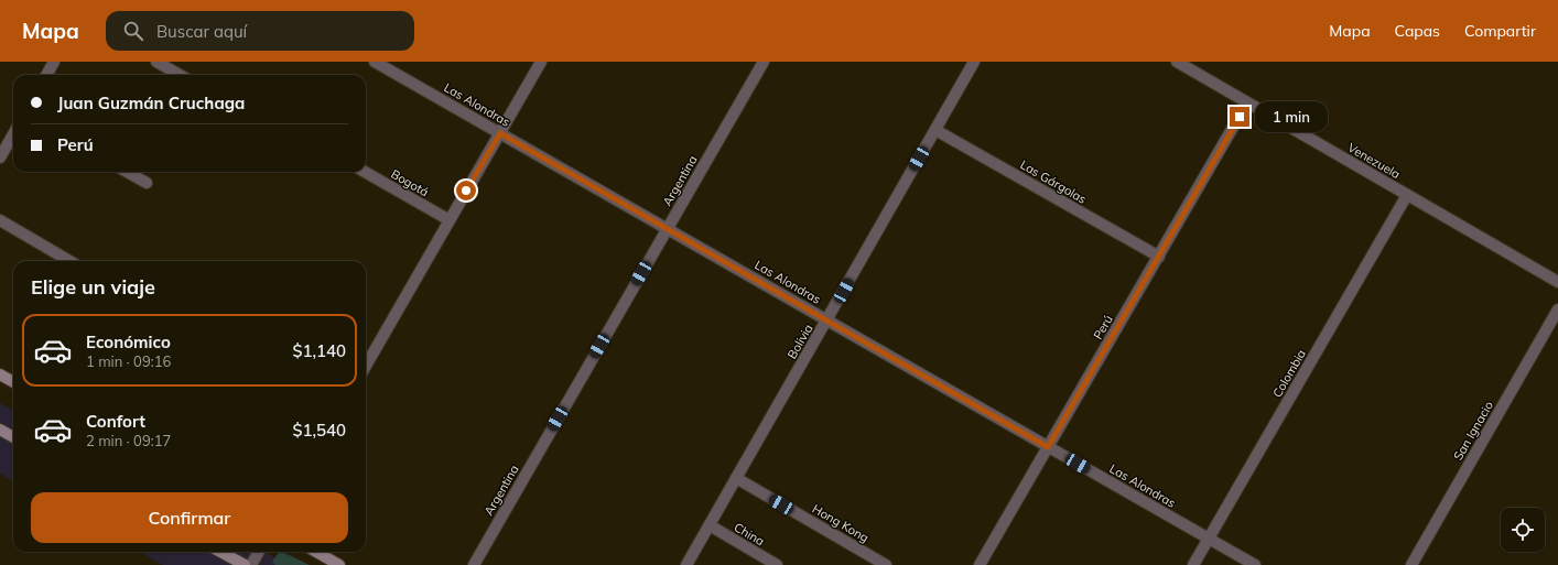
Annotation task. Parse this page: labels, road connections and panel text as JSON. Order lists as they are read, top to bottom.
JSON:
{
  "streets": {
    "street": [
      "Las Alondras",
      "Venezuela",
      "Argentina",
      "Las Gárgolas",
      "Bogotá",
      "Perú",
      "Bolivia",
      "Colombia",
      "San Ignacio",
      "Hong Kong",
      "China"
    ]
  },
  "crossings": [
    ["Las Alondras", "Argentina"],
    ["Las Alondras", "Perú"],
    ["Las Alondras", "Bolivia"],
    ["Las Alondras", "Colombia"],
    ["Venezuela", "Perú"],
    ["Venezuela", "Colombia"],
    ["Las Gárgolas", "Perú"],
    ["Las Gárgolas", "Bolivia"],
    ["Bolivia", "Hong Kong"],
    ["Bolivia", "China"]
  ],
  "page": {
    "header": "Mapa",
    "search": "Buscar aquí",
    "nav": ["Mapa", "Capas", "Compartir"],
    "banner": ["Juan Guzmán Cruchaga", "Perú"],
    "bubble": "1 min",
    "heading": "Elige un viaje",
    "list": [
      {
        "name": "Económico",
        "note": "1 min · 09:16",
        "value": "$1,140"
      },
      {
        "name": "Confort",
        "note": "2 min · 09:17",
        "value": "$1,540"
      }
    ],
    "buttons": "Confirmar"
  }
}
